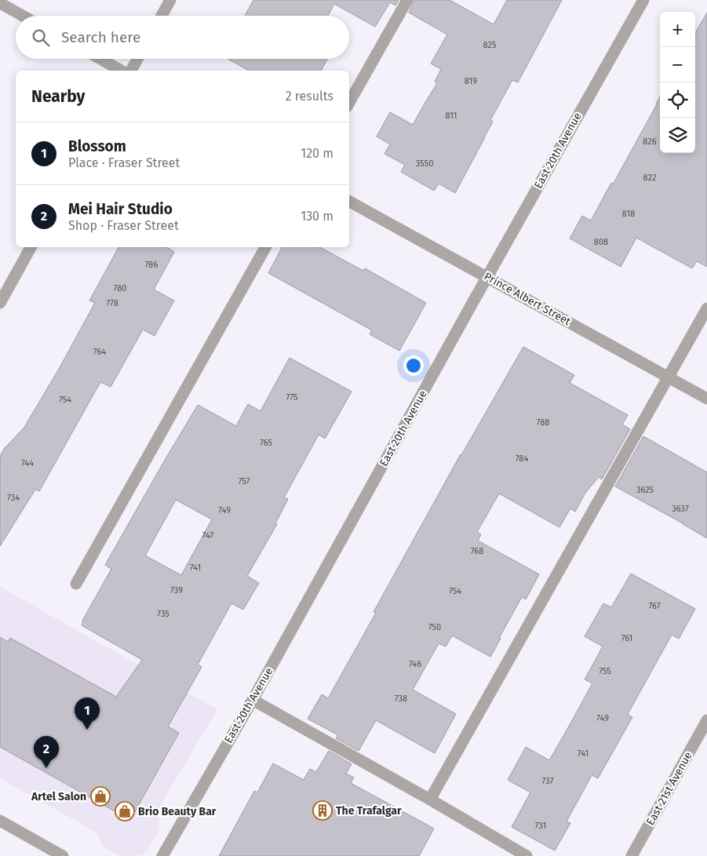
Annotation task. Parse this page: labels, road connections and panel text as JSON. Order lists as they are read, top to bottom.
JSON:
{
  "streets": {
    "street": ["East 20th Avenue", "Prince Albert Street", "East 21st Avenue"]
  },
  "crossings": [
    ["East 20th Avenue", "Prince Albert Street"]
  ],
  "places": {
    "shop": ["Artel Salon", "Brio Beauty Bar"],
    "building": ["The Trafalgar"]
  },
  "house_numbers": [
    "825",
    "819",
    "811",
    "826",
    "3550",
    "822",
    "818",
    "808",
    "786",
    "780",
    "778",
    "764",
    "775",
    "754",
    "788",
    "765",
    "784",
    "744",
    "757",
    "3625",
    "734",
    "3637",
    "749",
    "747",
    "768",
    "741",
    "739",
    "754",
    "767",
    "735",
    "750",
    "761",
    "746",
    "755",
    "738",
    "749",
    "741",
    "737",
    "731"
  ],
  "page": {
    "map_buttons": ["+", "−"],
    "search": "Search here",
    "heading": ["Nearby", "2 results"],
    "list": [
      {
        "mark": "1",
        "name": "Blossom",
        "note": "Place · Fraser Street",
        "value": "120 m"
      },
      {
        "mark": "2",
        "name": "Mei Hair Studio",
        "note": "Shop · Fraser Street",
        "value": "130 m"
      }
    ],
    "pins": ["1", "2"]
  }
}
